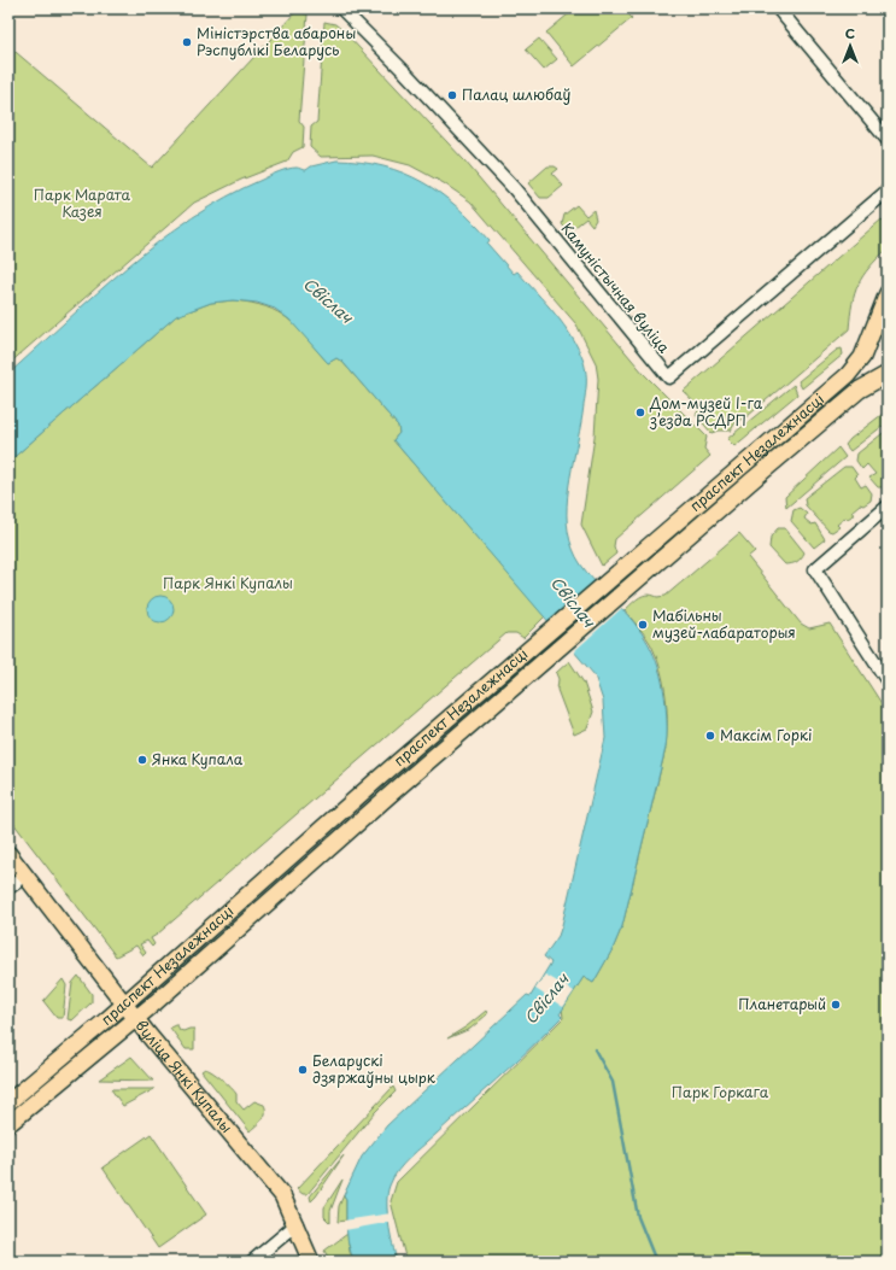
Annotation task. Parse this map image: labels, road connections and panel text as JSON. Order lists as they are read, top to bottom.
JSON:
{
  "streets": {
    "main road": ["праспект Незалежнасці", "вуліца Янкі Купалы"],
    "street": ["Камуністычная вуліца"]
  },
  "crossings": [
    ["праспект Незалежнасці", "вуліца Янкі Купалы"]
  ],
  "water": ["Свіслач"],
  "parks": ["Парк Марата Казея", "Парк Янкі Купалы", "Парк Горкага"],
  "places": [
    "Міністэрства абароны Рэспублікі Беларусь",
    "Палац шлюбаў",
    "Дом-музей I-га зʼезда РСДРП",
    "Мабільны музей-лабараторыя",
    "Максім Горкі",
    "Янка Купала",
    "Планетарый",
    "Беларускі дзяржаўны цырк"
  ],
  "north": "top"
}
